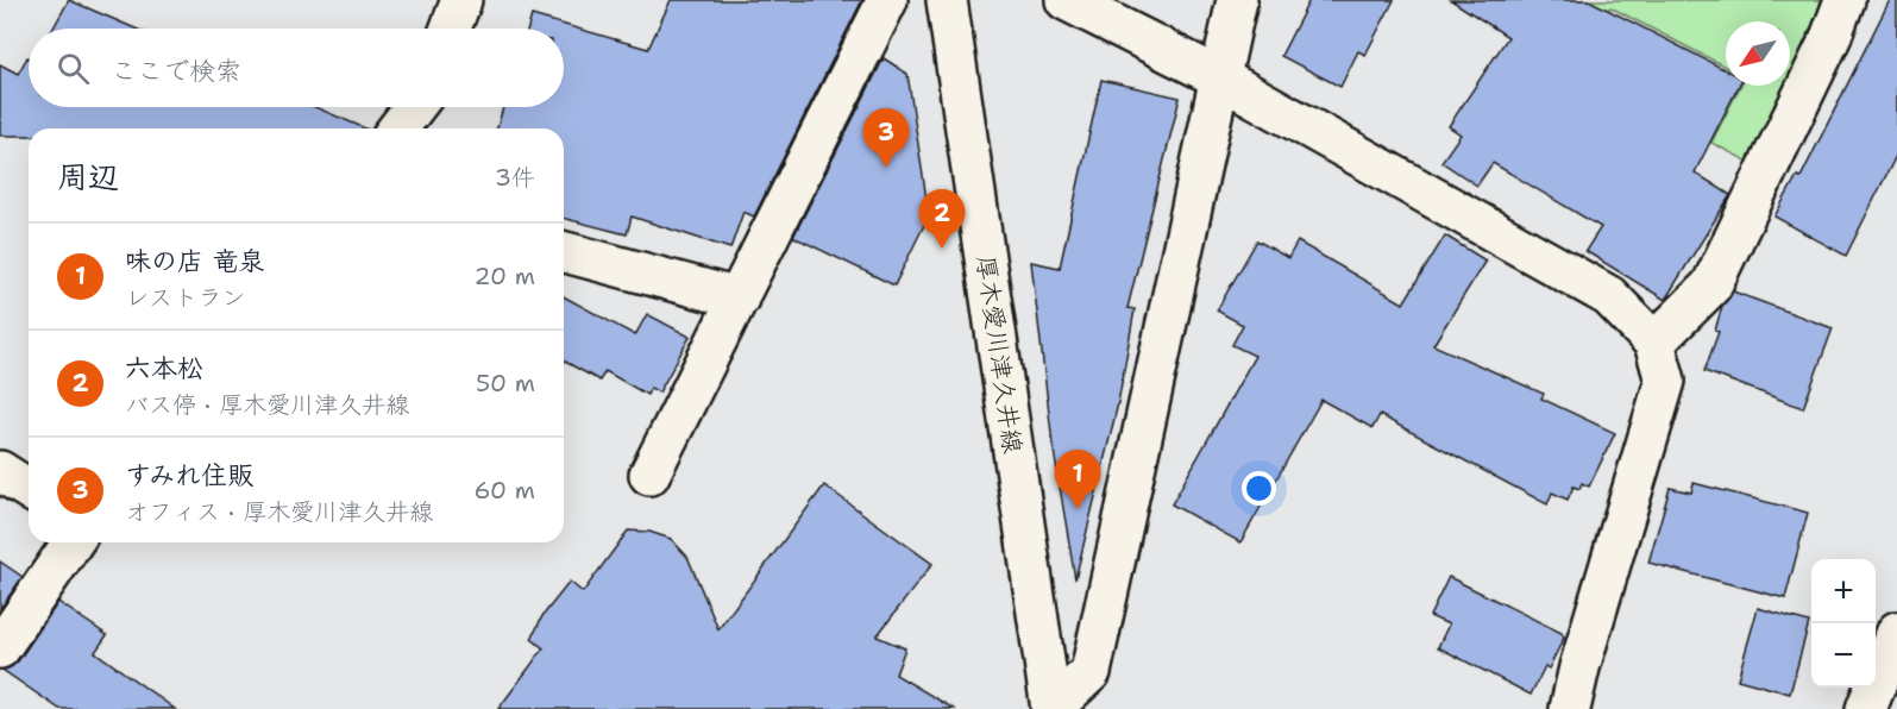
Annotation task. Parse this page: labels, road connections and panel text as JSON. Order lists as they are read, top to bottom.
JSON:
{
  "streets": {
    "street": ["厚木愛川津久井線"]
  },
  "north": "bottom left",
  "page": {
    "search": "ここで検索",
    "pins": ["3", "2", "1"],
    "heading": ["周辺", "3件"],
    "list": [
      {
        "mark": "1",
        "name": "味の店 竜泉",
        "note": "レストラン",
        "value": "20 m"
      },
      {
        "mark": "2",
        "name": "六本松",
        "note": "バス停 · 厚木愛川津久井線",
        "value": "50 m"
      },
      {
        "mark": "3",
        "name": "すみれ住販",
        "note": "オフィス · 厚木愛川津久井線",
        "value": "60 m"
      }
    ],
    "map_buttons": ["+", "−"]
  }
}
